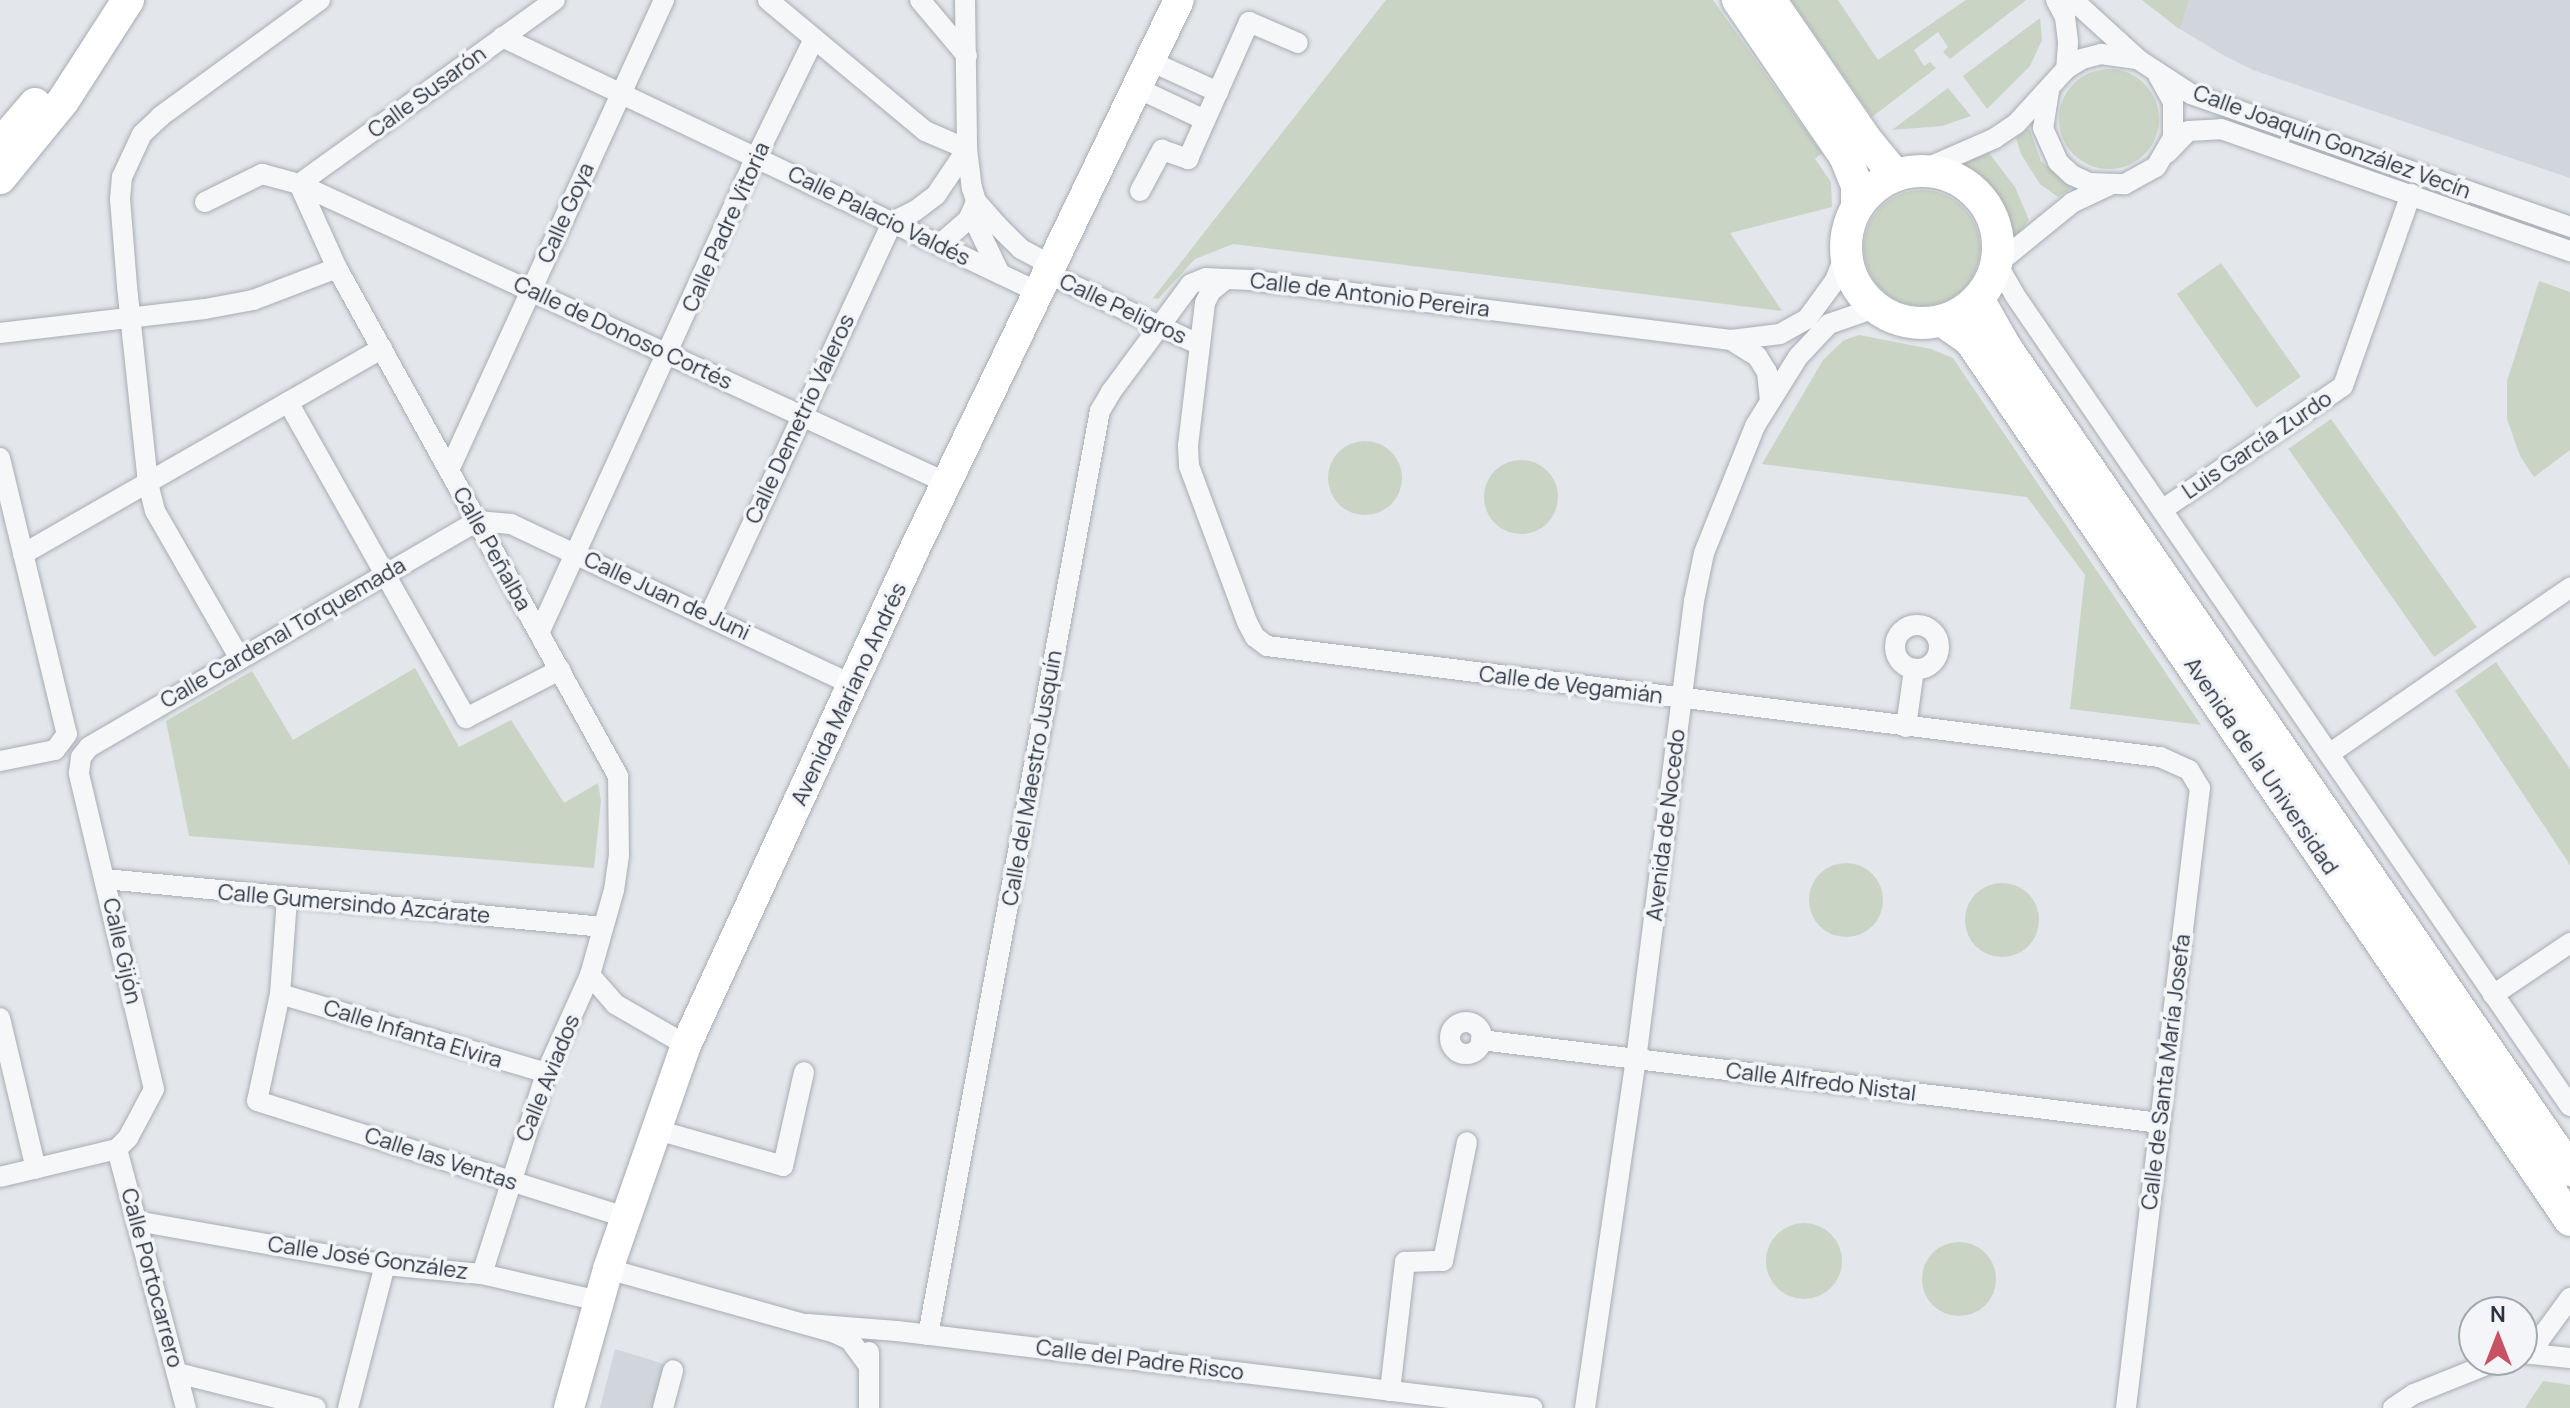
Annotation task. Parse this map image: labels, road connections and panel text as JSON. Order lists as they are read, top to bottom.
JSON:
{
  "streets": {
    "main road": ["Avenida Mariano Andrés", "Avenida de la Universidad"],
    "street": [
      "Calle Susarón",
      "Calle Joaquín González Vecín",
      "Calle Goya",
      "Calle Palacio Valdés",
      "Calle Padre Vitoria",
      "Calle de Antonio Pereira",
      "Calle Peligros",
      "Calle de Donoso Cortés",
      "Calle Demetrio Valeros",
      "Luis García Zurdo",
      "Calle Peñalba",
      "Calle Juan de Juni",
      "Calle Cardenal Torquemada",
      "Calle de Vegamián",
      "Calle del Maestro Jusquín",
      "Avenida de Nocedo",
      "Calle Gumersindo Azcárate",
      "Calle Gijón",
      "Calle Infanta Elvira",
      "Calle de Santa María Josefa",
      "Calle Aviados",
      "Calle Alfredo Nistal",
      "Calle las Ventas",
      "Calle José González",
      "Calle Portocarrero",
      "Calle del Padre Risco"
    ]
  },
  "crossings": [
    ["Calle Susarón", "Calle Palacio Valdés"],
    ["Calle Susarón", "Calle de Donoso Cortés"],
    ["Calle Susarón", "Calle Peñalba"],
    ["Calle Joaquín González Vecín", "Luis García Zurdo"],
    ["Calle Goya", "Calle Palacio Valdés"],
    ["Calle Goya", "Calle de Donoso Cortés"],
    ["Calle Goya", "Calle Peñalba"],
    ["Calle Palacio Valdés", "Calle Padre Vitoria"],
    ["Calle Palacio Valdés", "Calle Peligros"],
    ["Calle Palacio Valdés", "Calle Demetrio Valeros"],
    ["Calle Palacio Valdés", "Avenida Mariano Andrés"],
    ["Calle Padre Vitoria", "Calle de Donoso Cortés"],
    ["Calle Padre Vitoria", "Calle Peñalba"],
    ["Calle Padre Vitoria", "Calle Juan de Juni"],
    ["Calle de Antonio Pereira", "Calle Peligros"],
    ["Calle de Antonio Pereira", "Calle de Vegamián"],
    ["Calle de Antonio Pereira", "Avenida de la Universidad"],
    ["Calle de Antonio Pereira", "Calle del Maestro Jusquín"],
    ["Calle de Antonio Pereira", "Avenida de Nocedo"],
    ["Calle Peligros", "Avenida Mariano Andrés"],
    ["Calle Peligros", "Calle del Maestro Jusquín"],
    ["Calle de Donoso Cortés", "Calle Demetrio Valeros"],
    ["Calle de Donoso Cortés", "Calle Peñalba"],
    ["Calle de Donoso Cortés", "Avenida Mariano Andrés"],
    ["Calle Demetrio Valeros", "Calle Juan de Juni"],
    ["Calle Peñalba", "Calle Juan de Juni"],
    ["Calle Peñalba", "Calle Cardenal Torquemada"],
    ["Calle Peñalba", "Calle Gumersindo Azcárate"],
    ["Calle Peñalba", "Calle Aviados"],
    ["Calle Juan de Juni", "Calle Cardenal Torquemada"],
    ["Calle Juan de Juni", "Avenida Mariano Andrés"],
    ["Calle Cardenal Torquemada", "Calle Gijón"],
    ["Calle de Vegamián", "Avenida de Nocedo"],
    ["Calle de Vegamián", "Calle de Santa María Josefa"],
    ["Avenida Mariano Andrés", "Calle las Ventas"],
    ["Avenida Mariano Andrés", "Calle José González"],
    ["Avenida de la Universidad", "Avenida de Nocedo"],
    ["Calle del Maestro Jusquín", "Calle del Padre Risco"],
    ["Avenida de Nocedo", "Calle Alfredo Nistal"],
    ["Calle Gumersindo Azcárate", "Calle Gijón"],
    ["Calle Gumersindo Azcárate", "Calle Aviados"],
    ["Calle Gijón", "Calle Portocarrero"],
    ["Calle Infanta Elvira", "Calle Aviados"],
    ["Calle Infanta Elvira", "Calle las Ventas"],
    ["Calle de Santa María Josefa", "Calle Alfredo Nistal"],
    ["Calle Aviados", "Calle las Ventas"],
    ["Calle Aviados", "Calle José González"],
    ["Calle José González", "Calle Portocarrero"]
  ],
  "north": "top"
}
